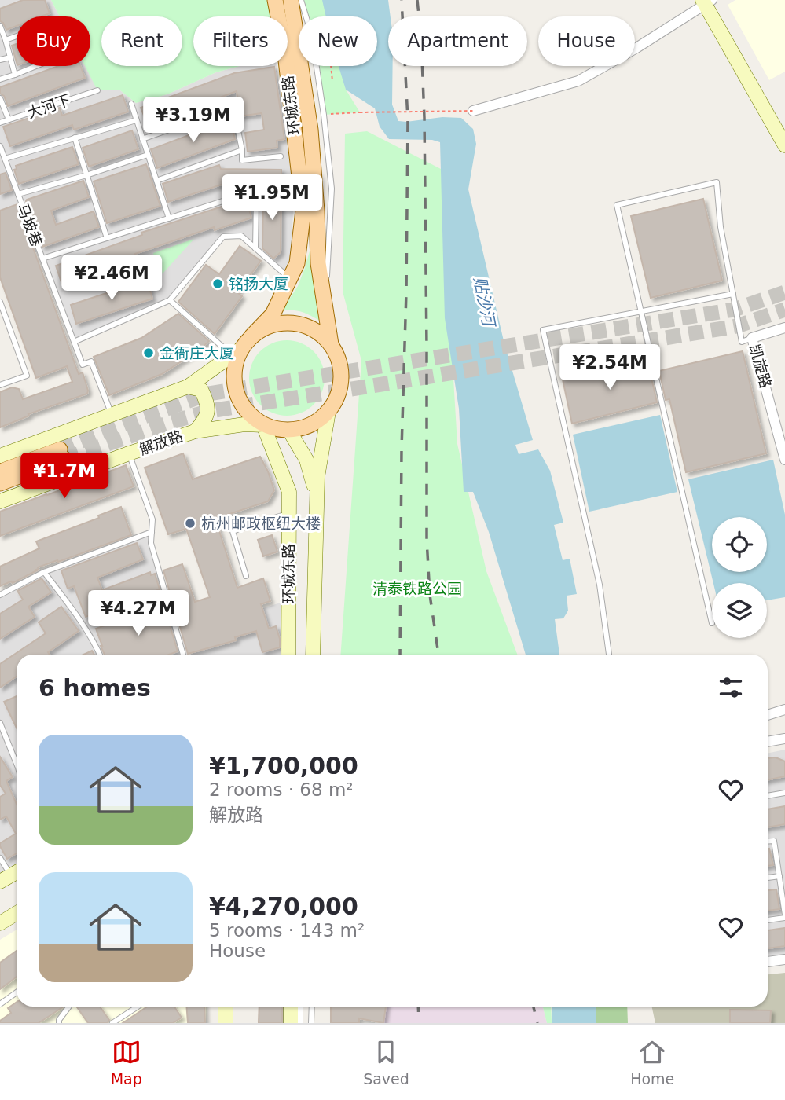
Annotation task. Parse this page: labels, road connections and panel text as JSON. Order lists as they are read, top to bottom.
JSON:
{
  "streets": {
    "main road": ["环城东路", "解放路"],
    "street": ["凯旋路"],
    "lane": ["大河下", "马坡巷"]
  },
  "crossings": [
    ["环城东路", "解放路"]
  ],
  "water": ["贴沙河"],
  "parks": ["清泰铁路公园"],
  "places": ["铭扬大厦", "金衙庄大厦", "杭州邮政枢纽大楼"],
  "page": {
    "chip": [
      "Buy",
      "Rent",
      "Filters",
      "New",
      "Apartment",
      "House"
    ],
    "price": [
      "¥3.19M",
      "¥1.95M",
      "¥2.46M",
      "¥2.54M",
      "¥1.7M",
      "¥4.27M"
    ],
    "heading": "6 homes",
    "list": [
      {
        "name": "¥1,700,000",
        "note": "2 rooms · 68 m² · 解放路"
      },
      {
        "name": "¥4,270,000",
        "note": "5 rooms · 143 m² · House"
      }
    ],
    "tabs": ["Map", "Saved", "Home"]
  }
}
